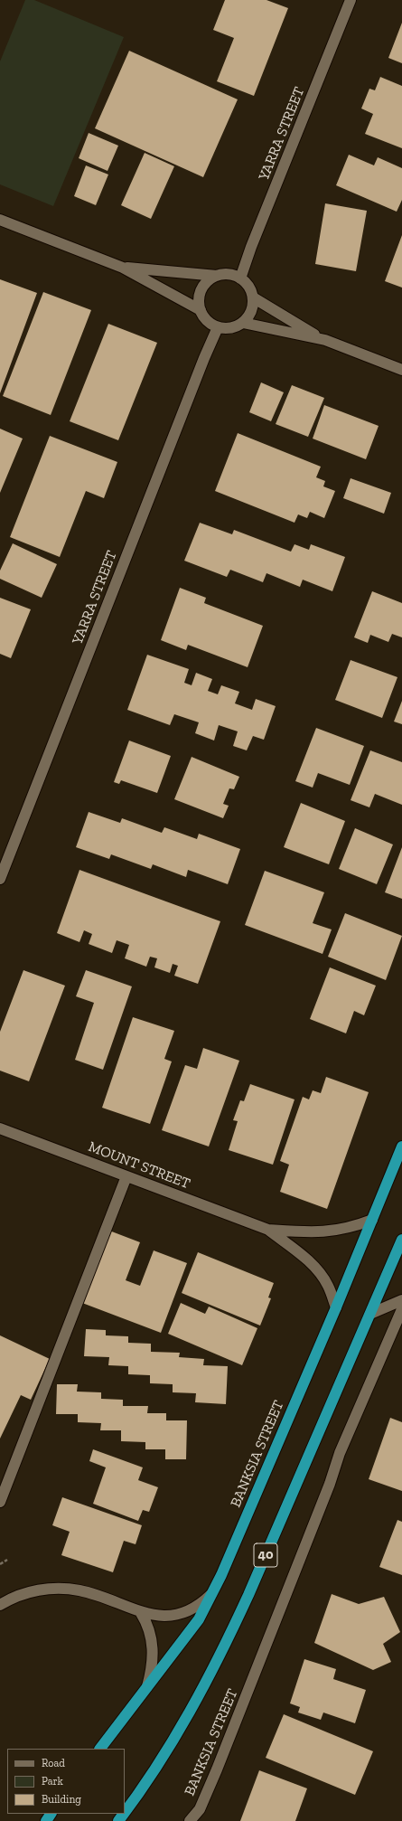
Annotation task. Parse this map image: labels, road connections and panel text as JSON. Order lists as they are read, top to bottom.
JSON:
{
  "streets": {
    "highway": ["BANKSIA STREET", "40"],
    "street": ["YARRA STREET", "MOUNT STREET"]
  },
  "crossings": [
    ["MOUNT STREET", "BANKSIA STREET"]
  ],
  "legend": ["Road", "Park", "Building"]
}
